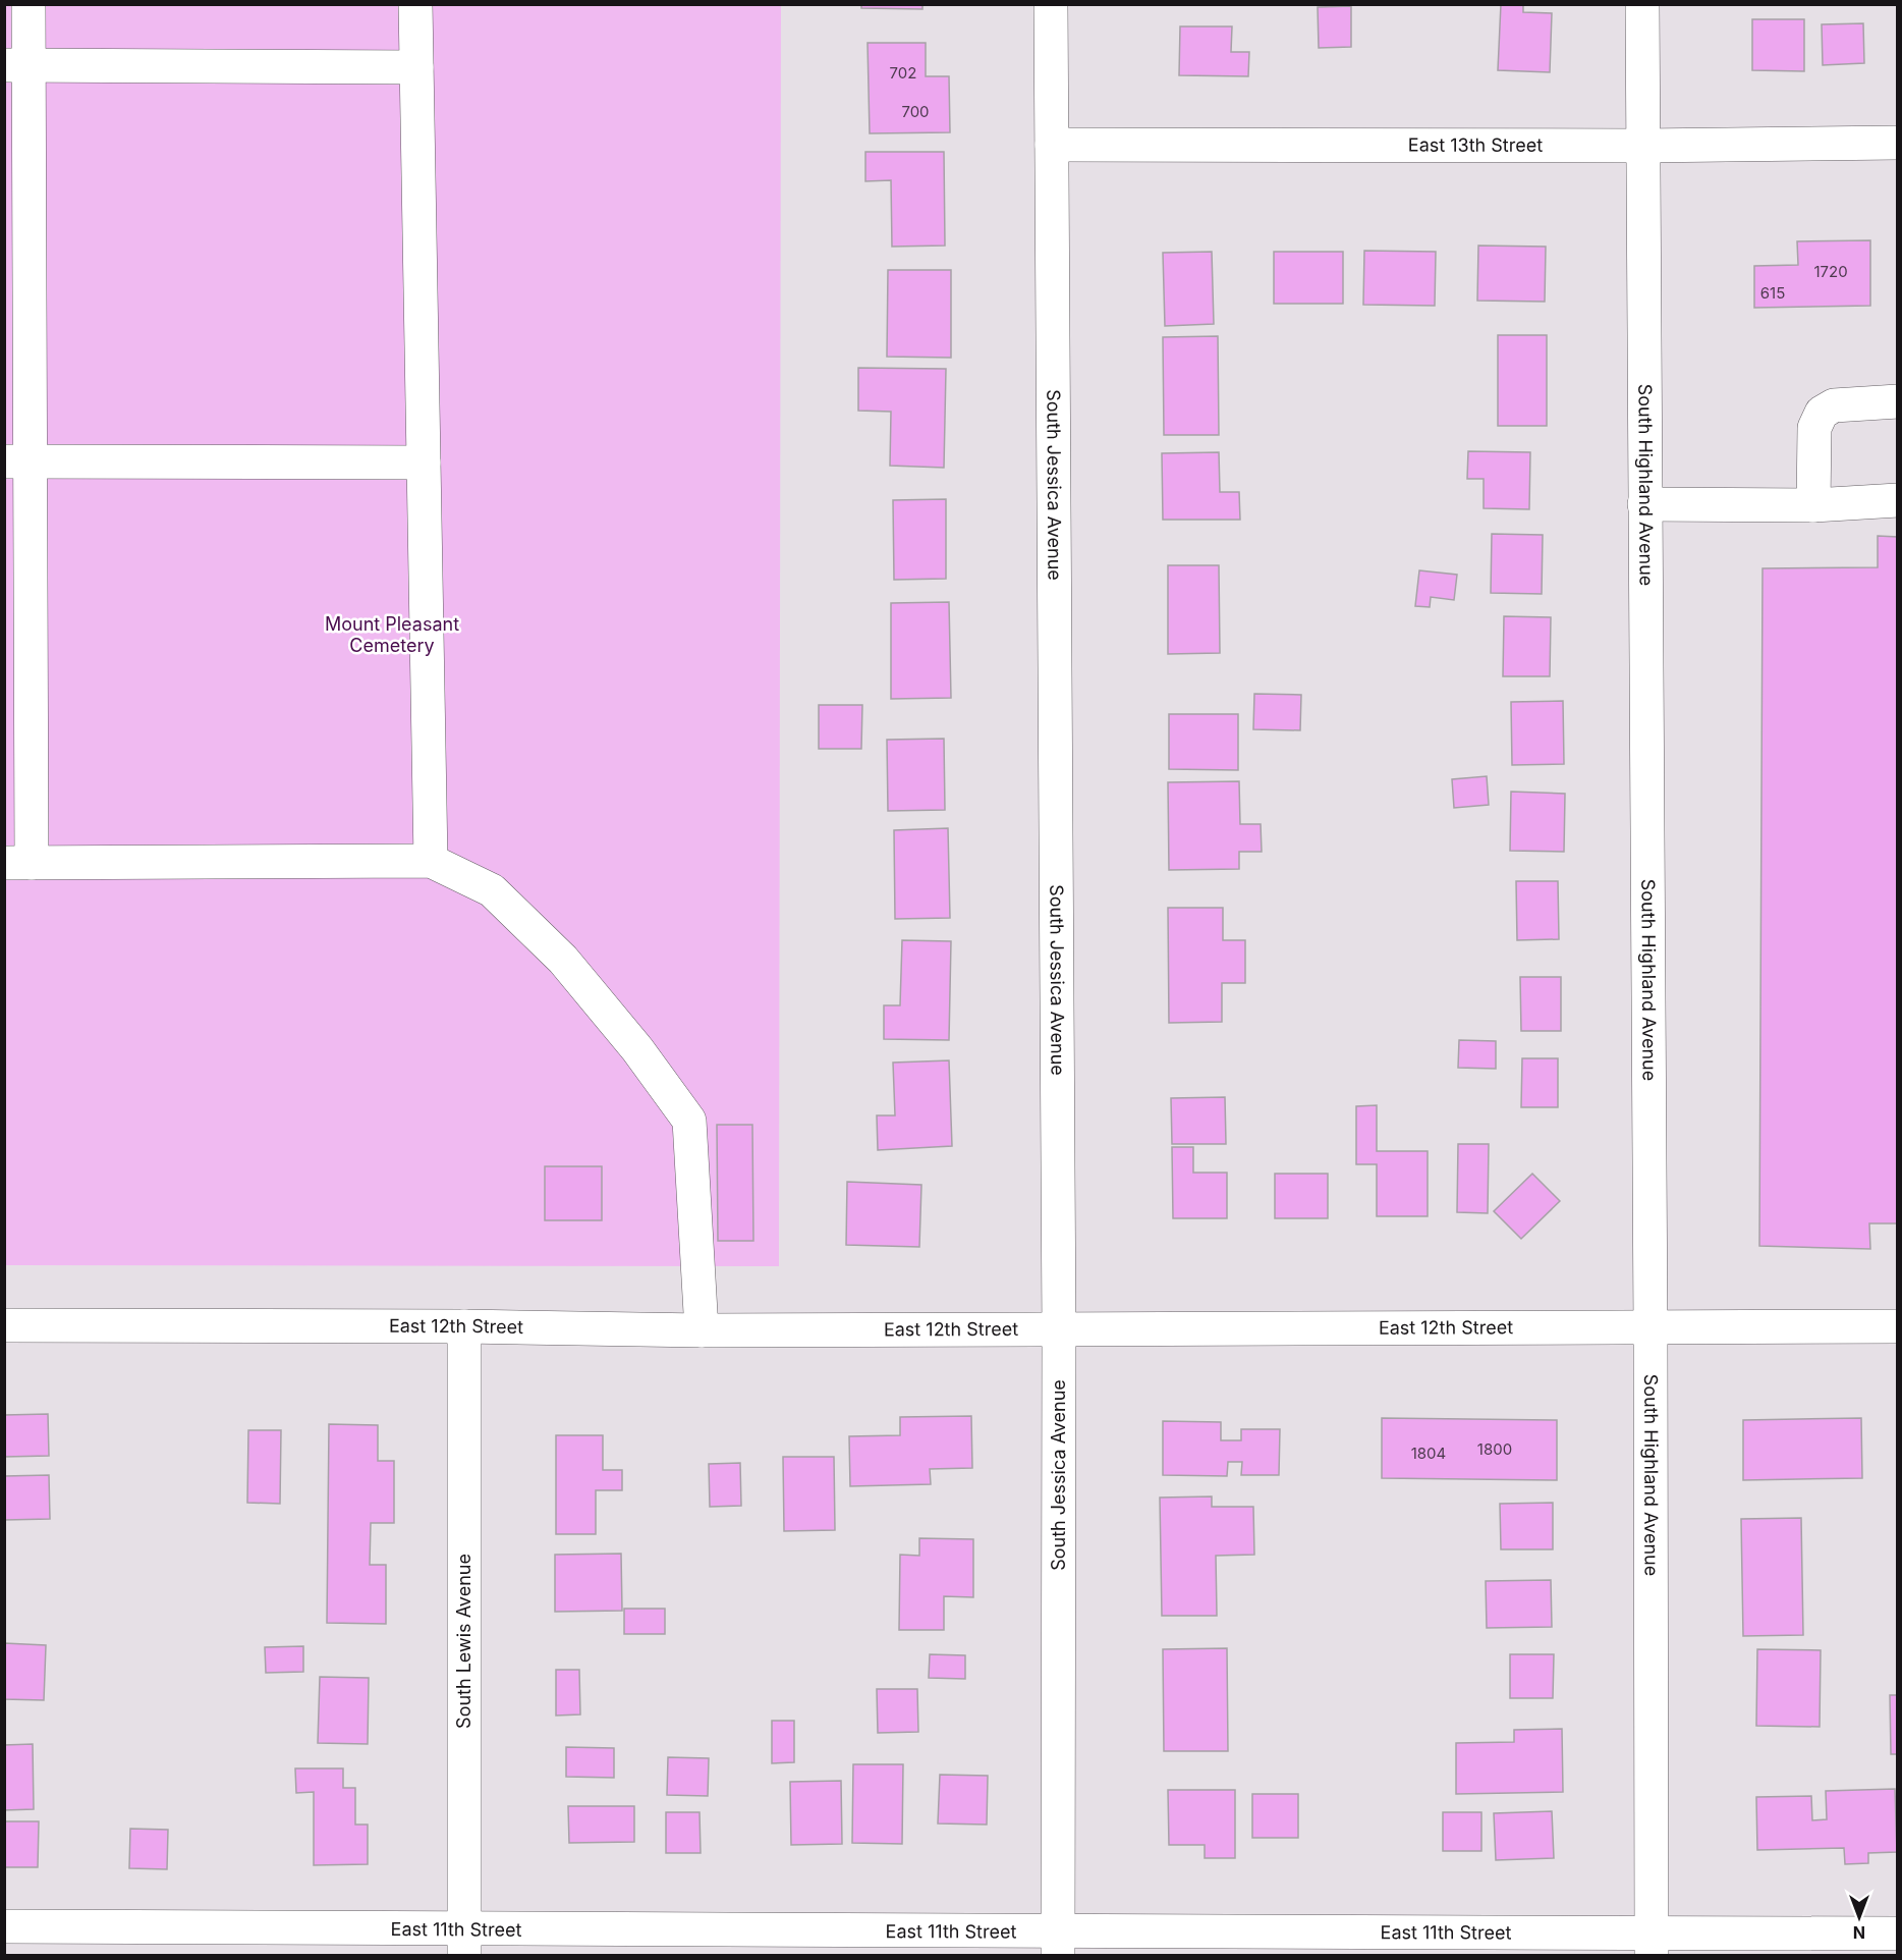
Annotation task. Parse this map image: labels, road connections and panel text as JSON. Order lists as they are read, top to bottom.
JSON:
{
  "streets": {
    "street": [
      "East 13th Street",
      "South Jessica Avenue",
      "South Highland Avenue",
      "East 12th Street",
      "South Lewis Avenue",
      "East 11th Street"
    ]
  },
  "crossings": [
    ["East 13th Street", "South Jessica Avenue"],
    ["East 13th Street", "South Highland Avenue"],
    ["South Jessica Avenue", "East 12th Street"],
    ["South Jessica Avenue", "East 11th Street"],
    ["South Highland Avenue", "East 12th Street"],
    ["South Highland Avenue", "East 11th Street"],
    ["East 12th Street", "South Lewis Avenue"],
    ["South Lewis Avenue", "East 11th Street"]
  ],
  "parks": ["Mount Pleasant Cemetery"],
  "house_numbers": [
    "702",
    "700",
    "1720",
    "615",
    "1800",
    "1804"
  ],
  "north": "bottom"
}
